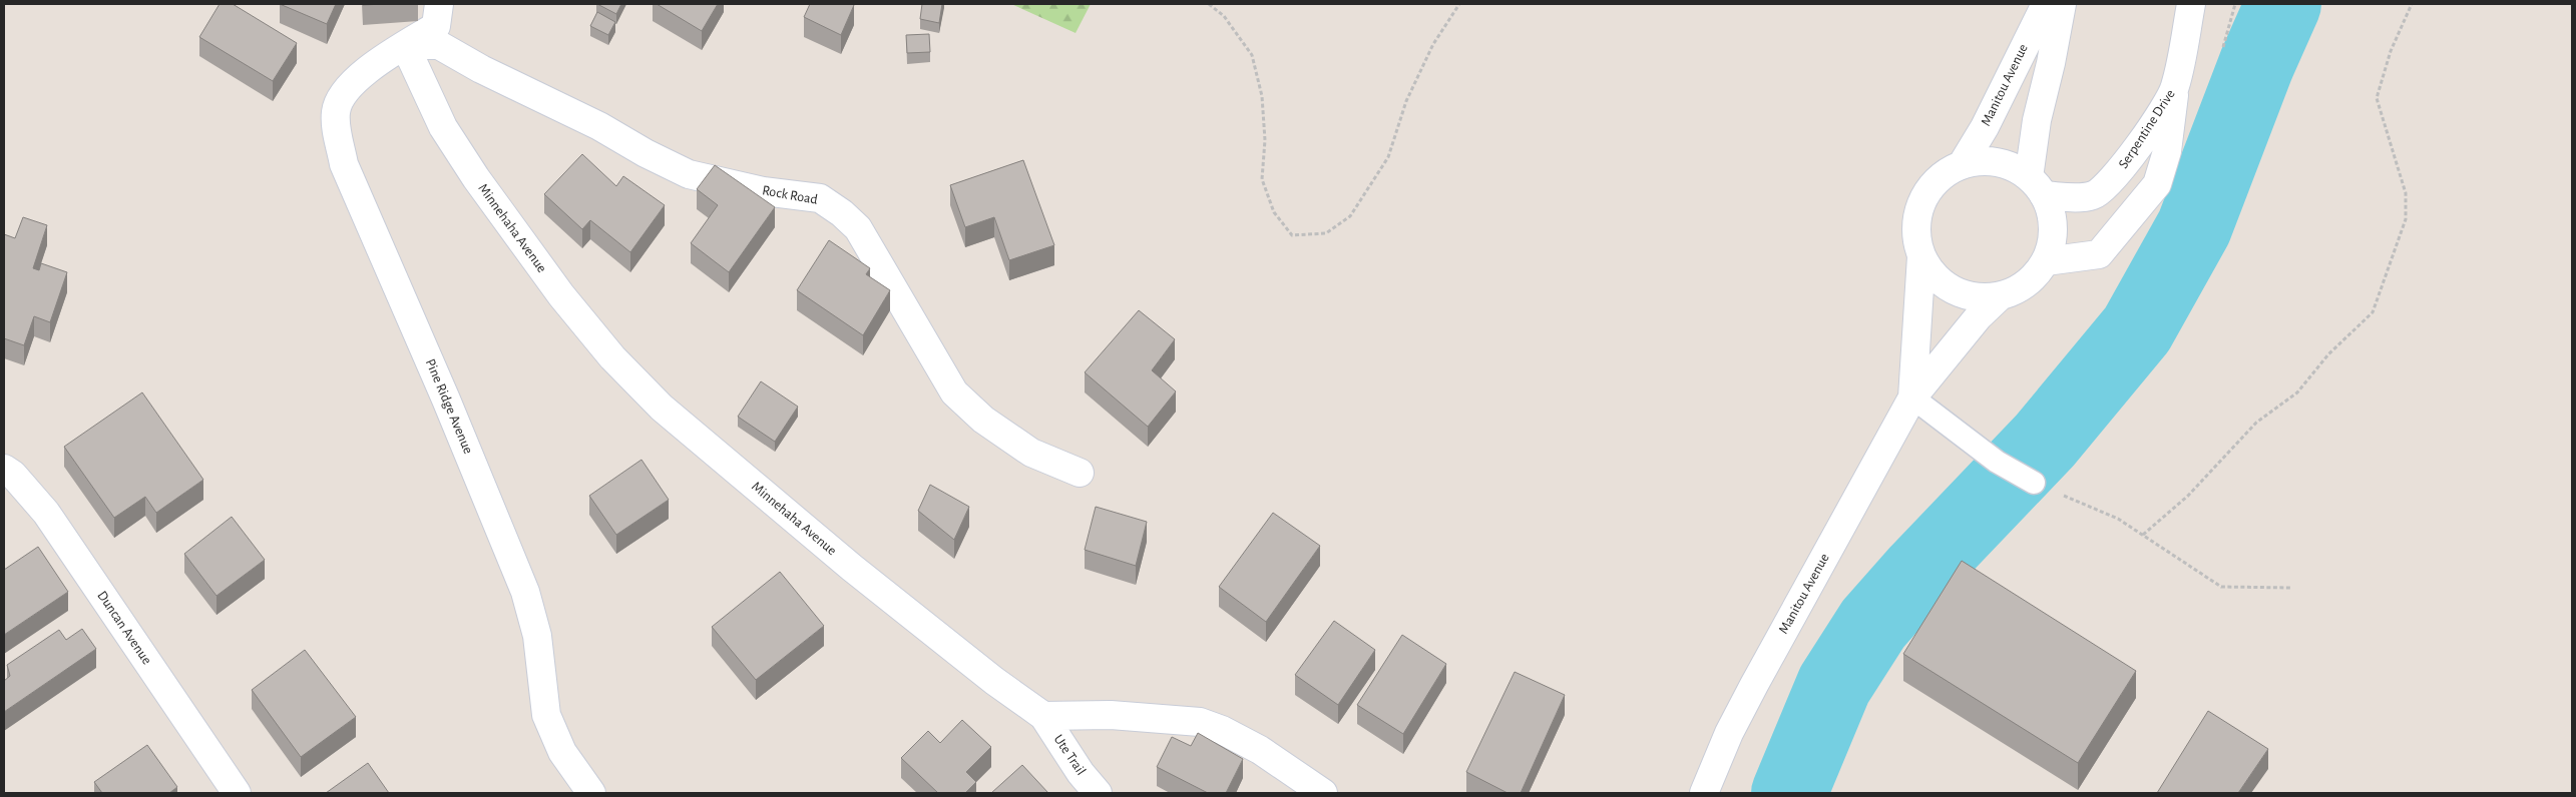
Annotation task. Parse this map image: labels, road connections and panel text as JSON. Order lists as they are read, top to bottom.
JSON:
{
  "streets": {
    "street": [
      "Manitou Avenue",
      "Serpentine Drive",
      "Rock Road",
      "Minnehaha Avenue",
      "Pine Ridge Avenue",
      "Duncan Avenue",
      "Ute Trail"
    ]
  },
  "crossings": [
    ["Manitou Avenue", "Serpentine Drive"],
    ["Rock Road", "Minnehaha Avenue"],
    ["Rock Road", "Pine Ridge Avenue"],
    ["Minnehaha Avenue", "Pine Ridge Avenue"],
    ["Minnehaha Avenue", "Ute Trail"]
  ]
}
